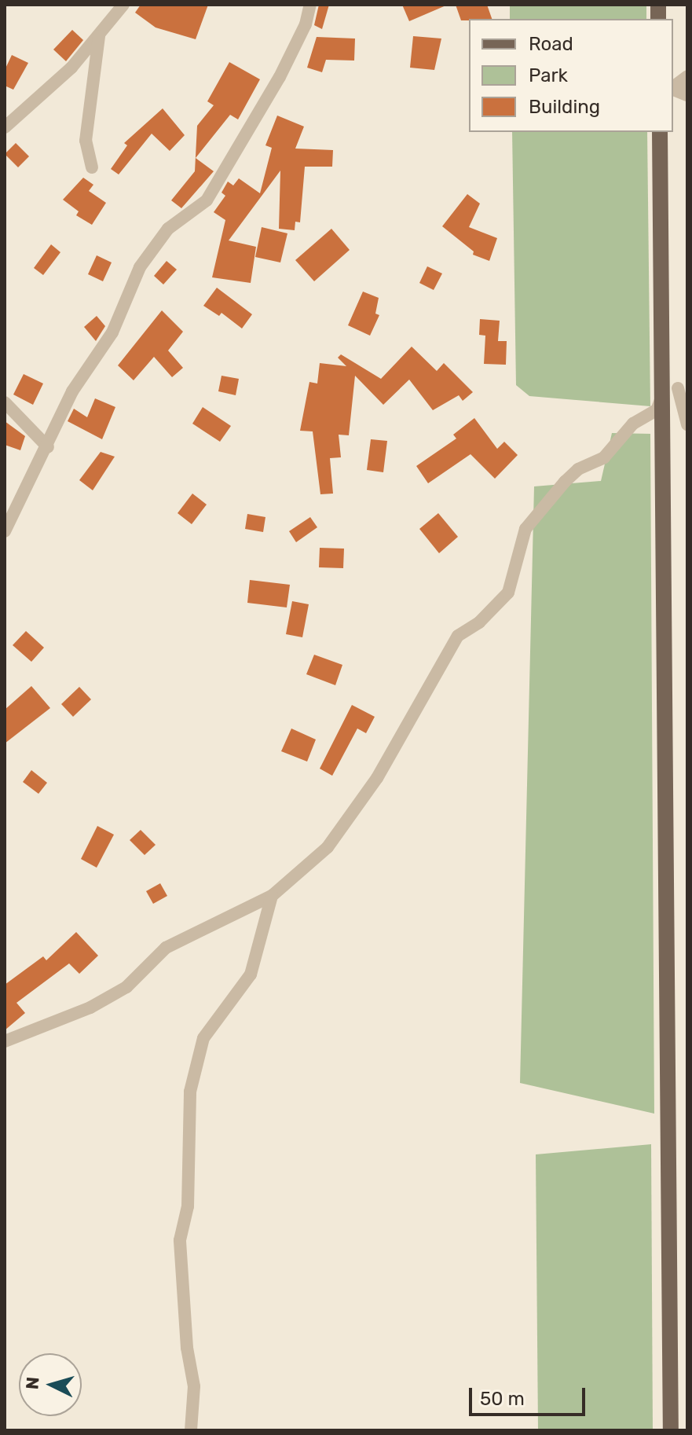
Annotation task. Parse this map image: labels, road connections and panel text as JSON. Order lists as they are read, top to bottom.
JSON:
{
  "legend": ["Road", "Park", "Building"],
  "scale_bar": "50 m",
  "north": "left"
}
